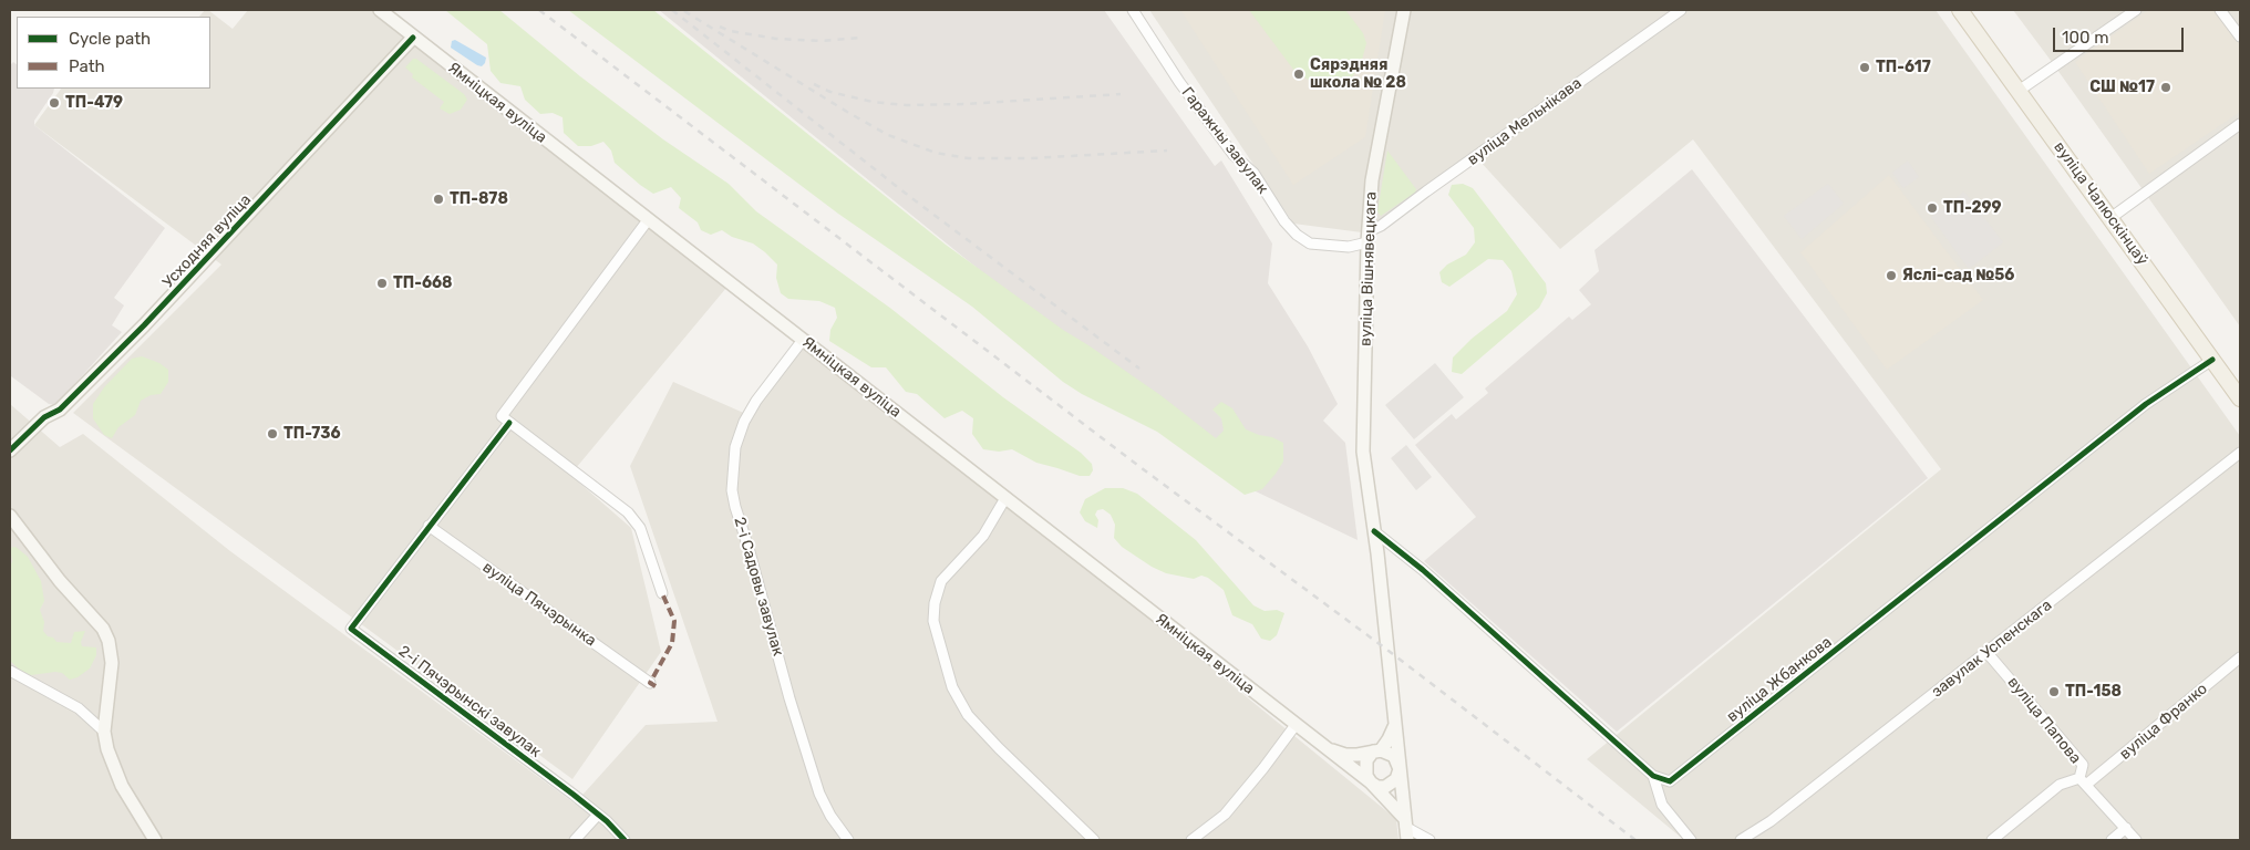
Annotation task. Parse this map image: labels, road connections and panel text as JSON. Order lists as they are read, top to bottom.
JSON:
{
  "streets": {
    "main road": [
      "Ямніцкая вуліца",
      "вуліца Чалюскінцаў",
      "Усходняя вуліца",
      "вуліца Вішнявецкага"
    ],
    "street": [
      "вуліца Мельнікава",
      "Гаражны завулак",
      "2-і Садовы завулак",
      "вуліца Пячэрынка",
      "завулак Успенскага",
      "вуліца Жбанкова",
      "2-і Пячэрынскі завулак",
      "вуліца Папова",
      "вуліца Франко"
    ]
  },
  "crossings": [
    ["Ямніцкая вуліца", "Усходняя вуліца"],
    ["Ямніцкая вуліца", "вуліца Вішнявецкага"],
    ["Ямніцкая вуліца", "2-і Садовы завулак"],
    ["вуліца Мельнікава", "Гаражны завулак"],
    ["вуліца Мельнікава", "вуліца Вішнявецкага"],
    ["Гаражны завулак", "вуліца Вішнявецкага"],
    ["вуліца Чалюскінцаў", "вуліца Жбанкова"],
    ["вуліца Пячэрынка", "2-і Пячэрынскі завулак"],
    ["завулак Успенскага", "вуліца Папова"],
    ["вуліца Папова", "вуліца Франко"]
  ],
  "places": [
    "ТП-617",
    "Сярэдняя школа № 28",
    "СШ №17",
    "ТП-479",
    "ТП-878",
    "ТП-299",
    "Яслі-сад №56",
    "ТП-668",
    "ТП-736",
    "ТП-158"
  ],
  "legend": ["Cycle path", "Path"],
  "scale_bar": "100 m"
}
